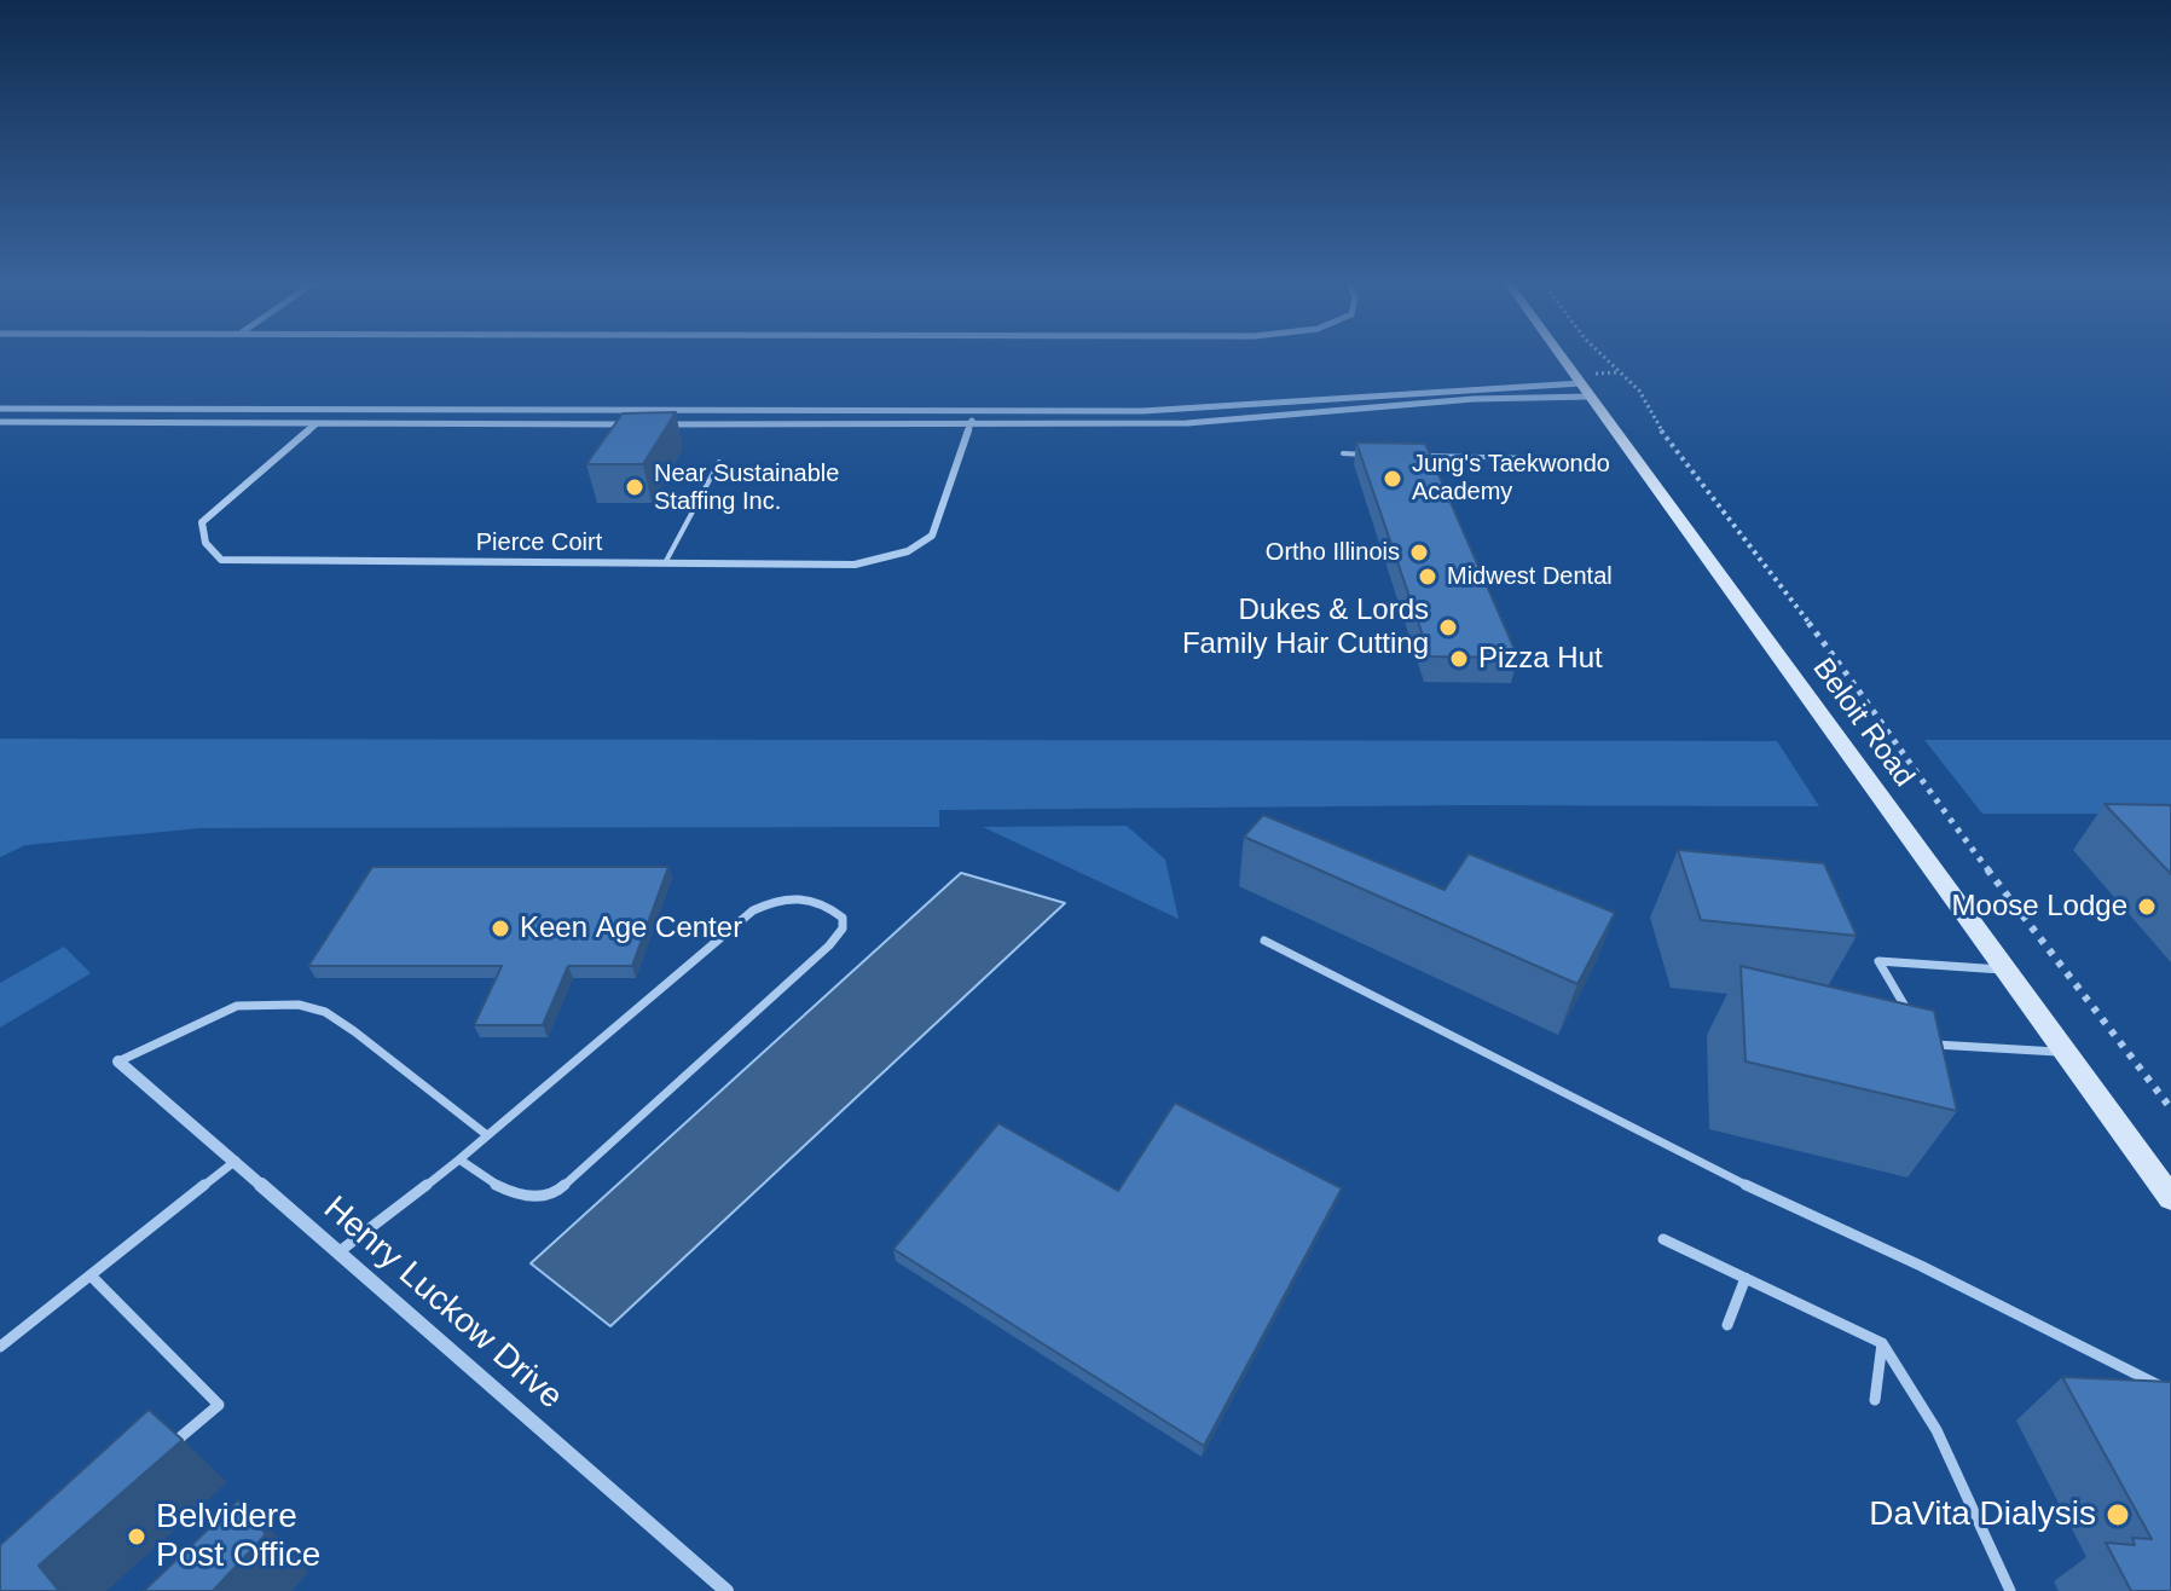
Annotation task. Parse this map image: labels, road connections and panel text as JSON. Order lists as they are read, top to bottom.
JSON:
{
  "streets": {
    "main road": ["Beloit Road"],
    "street": ["Pierce Coirt", "Henry Luckow Drive"]
  },
  "places": [
    "Jung's Taekwondo Academy",
    "Near Sustainable Staffing Inc.",
    "Ortho Illinois",
    "Midwest Dental",
    "Dukes & Lords Family Hair Cutting",
    "Pizza Hut",
    "Moose Lodge",
    "Keen Age Center",
    "DaVita Dialysis",
    "Belvidere Post Office"
  ]
}
